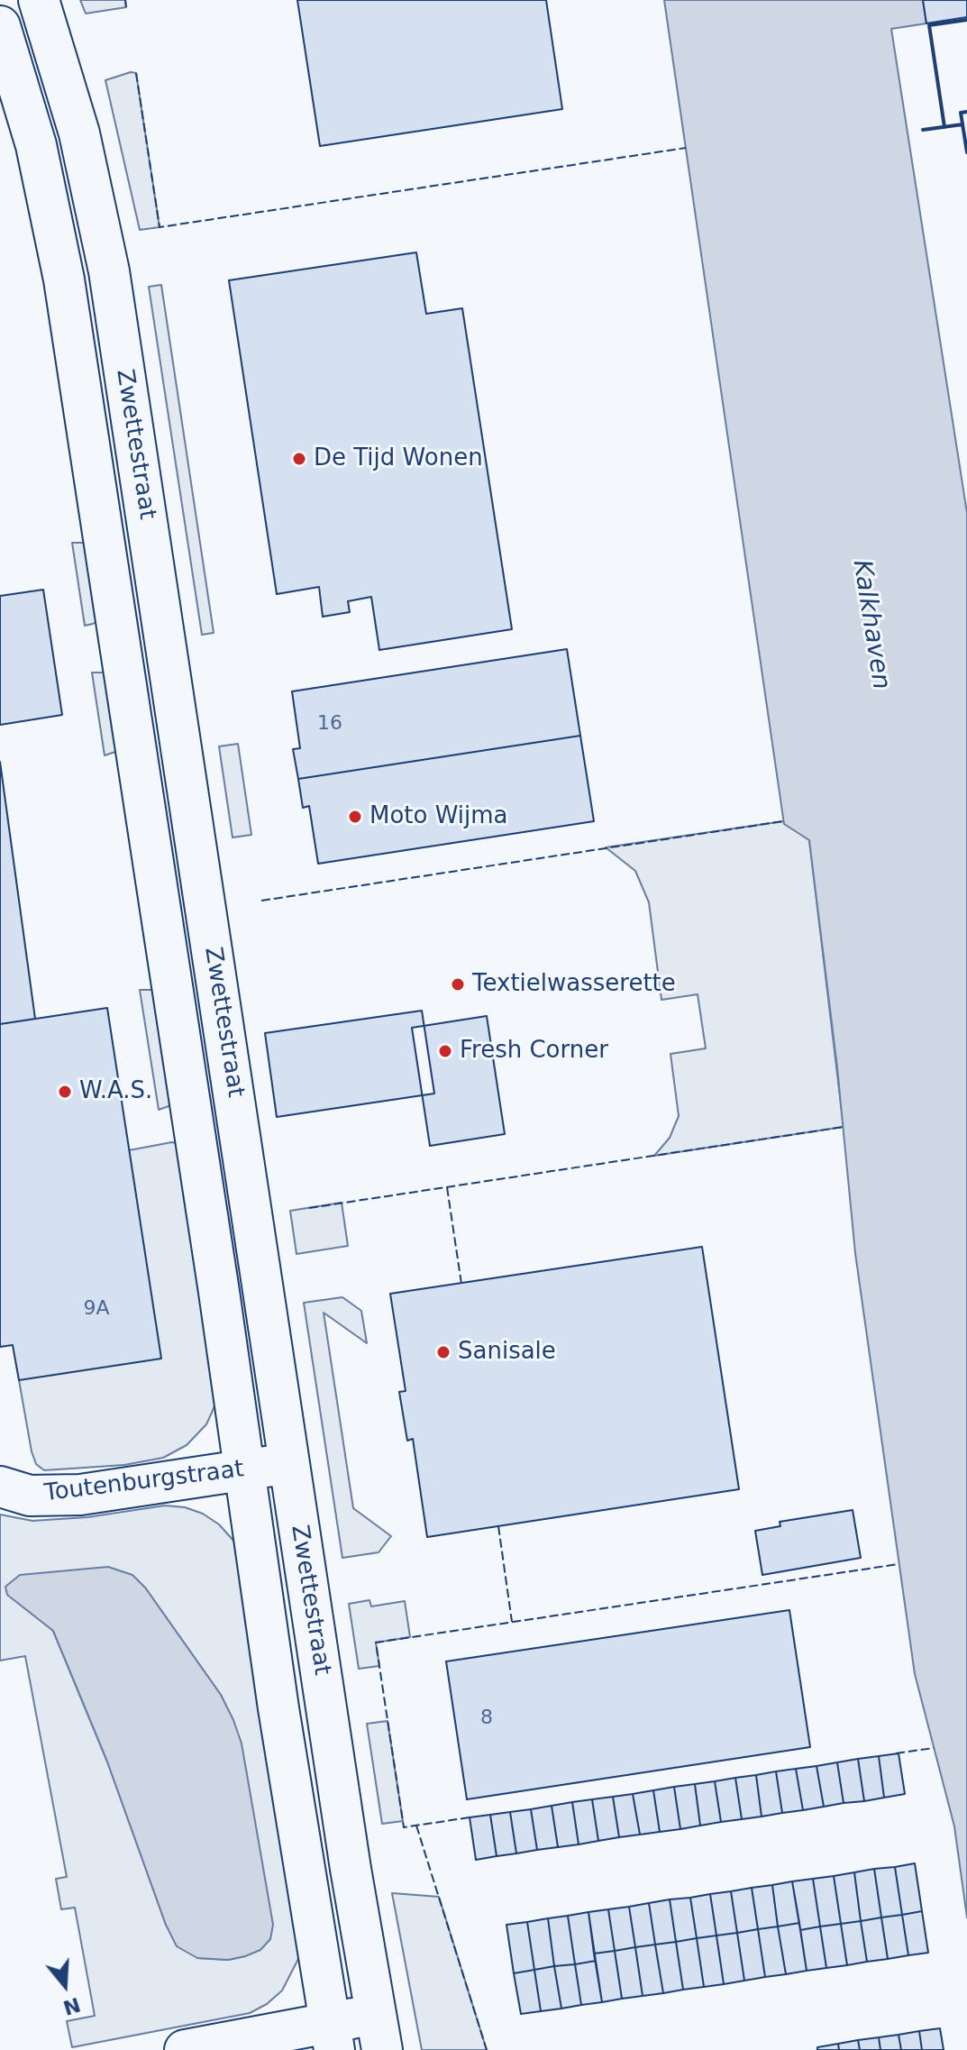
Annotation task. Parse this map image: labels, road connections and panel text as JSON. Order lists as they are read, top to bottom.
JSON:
{
  "streets": {
    "street": ["Zwettestraat", "Toutenburgstraat"]
  },
  "crossings": [
    ["Zwettestraat", "Toutenburgstraat"]
  ],
  "water": ["Kalkhaven"],
  "places": [
    "De Tijd Wonen",
    "Moto Wijma",
    "Textielwasserette",
    "Fresh Corner",
    "W.A.S.",
    "Sanisale"
  ],
  "house_numbers": ["16", "9A", "8"],
  "north": "bottom"
}
